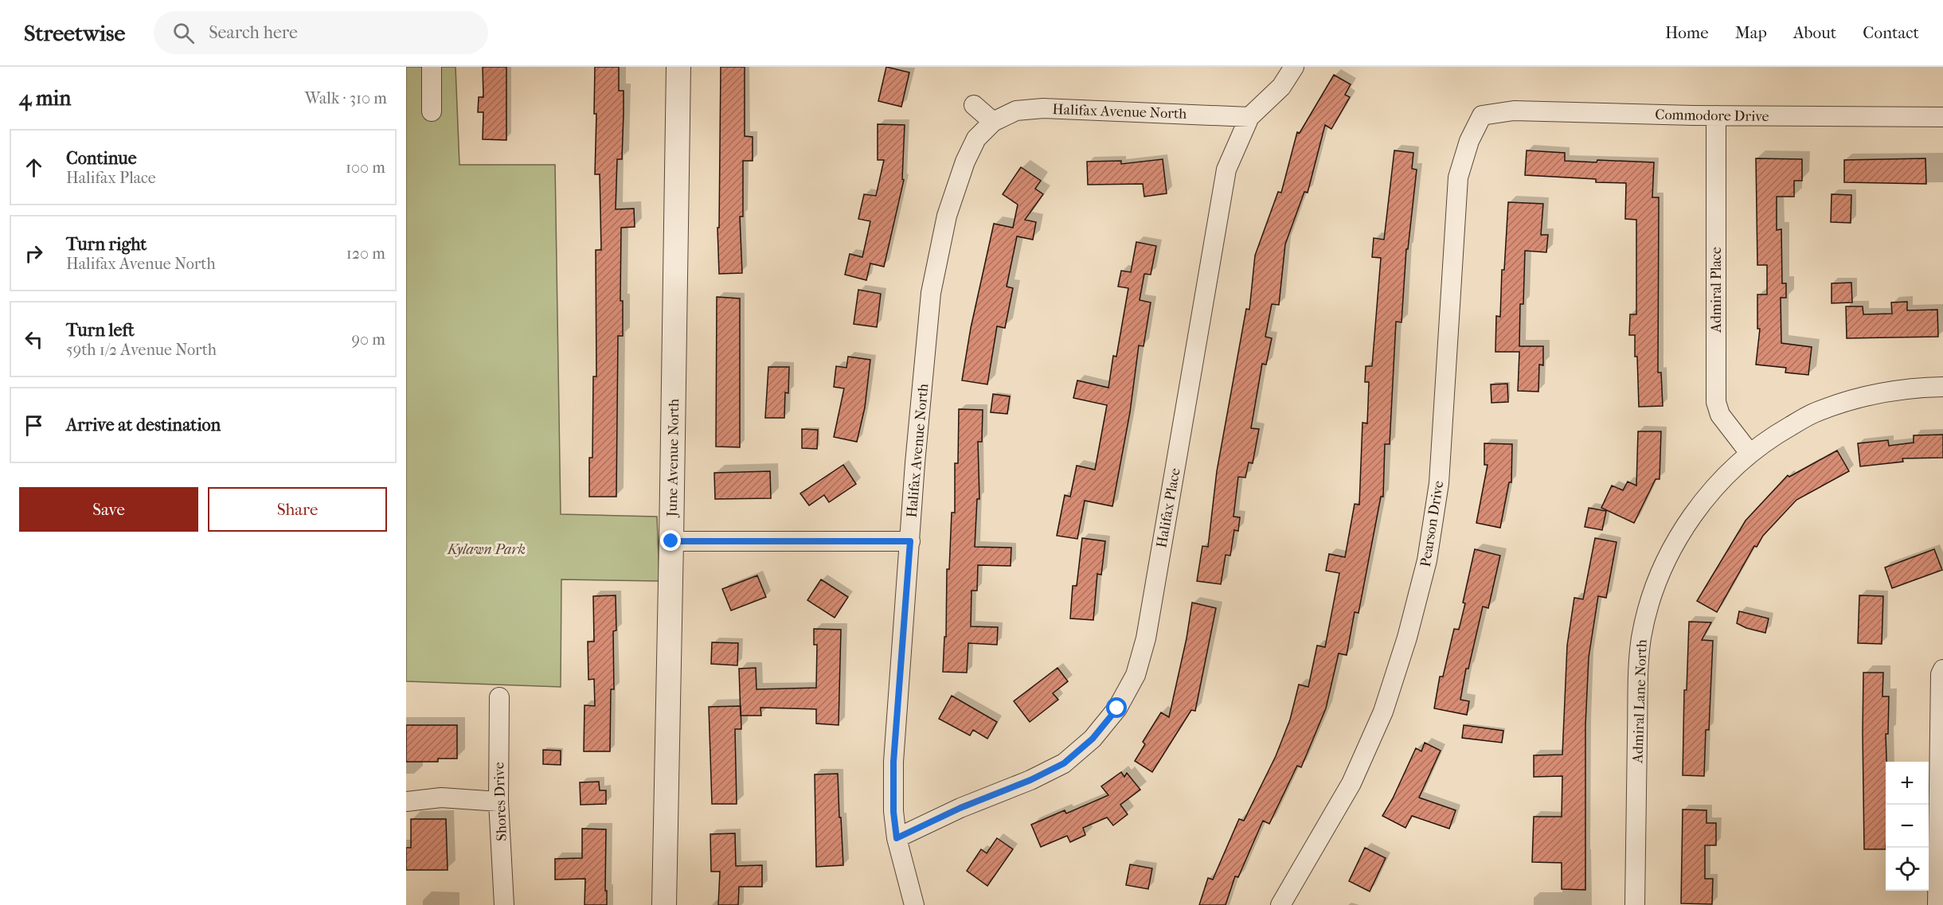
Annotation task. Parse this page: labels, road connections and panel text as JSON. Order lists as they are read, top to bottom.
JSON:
{
  "streets": {
    "street": [
      "Halifax Avenue North",
      "Commodore Drive",
      "Admiral Place",
      "June Avenue North",
      "Halifax Place",
      "Pearson Drive",
      "Admiral Lane North",
      "Shores Drive"
    ]
  },
  "crossings": [
    ["Halifax Avenue North", "Halifax Place"],
    ["Commodore Drive", "Admiral Place"],
    ["Commodore Drive", "Pearson Drive"],
    ["Admiral Place", "Admiral Lane North"]
  ],
  "parks": ["Kylawn Park"],
  "page": {
    "header": "Streetwise",
    "search": "Search here",
    "nav": [
      "Home",
      "Map",
      "About",
      "Contact"
    ],
    "heading": ["4 min", "Walk · 310 m"],
    "list": [
      ["Continue", "Halifax Place", "100 m"],
      ["Turn right", "Halifax Avenue North", "120 m"],
      ["Turn left", "59th 1/2 Avenue North", "90 m"],
      "Arrive at destination"
    ],
    "buttons": ["Save", "Share"],
    "map_buttons": ["+", "−"]
  }
}
